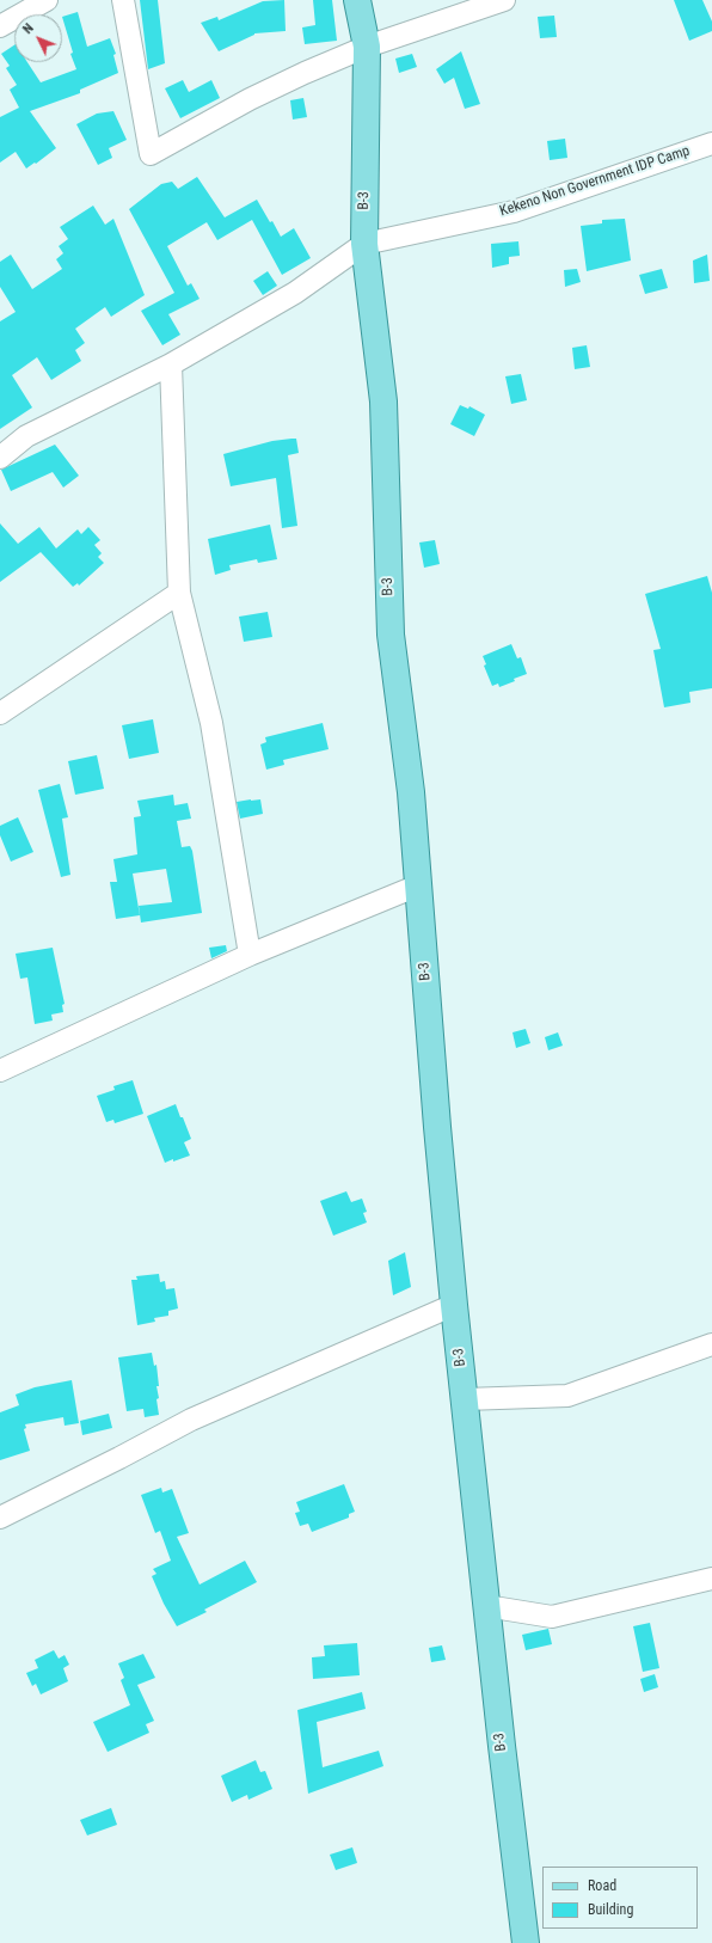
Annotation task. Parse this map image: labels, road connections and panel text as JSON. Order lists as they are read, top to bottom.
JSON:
{
  "streets": {
    "main road": ["B-3"],
    "street": ["Kekeno Non Government IDP Camp"]
  },
  "crossings": [
    ["Kekeno Non Government IDP Camp", "B-3"]
  ],
  "legend": ["Road", "Building"],
  "north": "top left"
}
